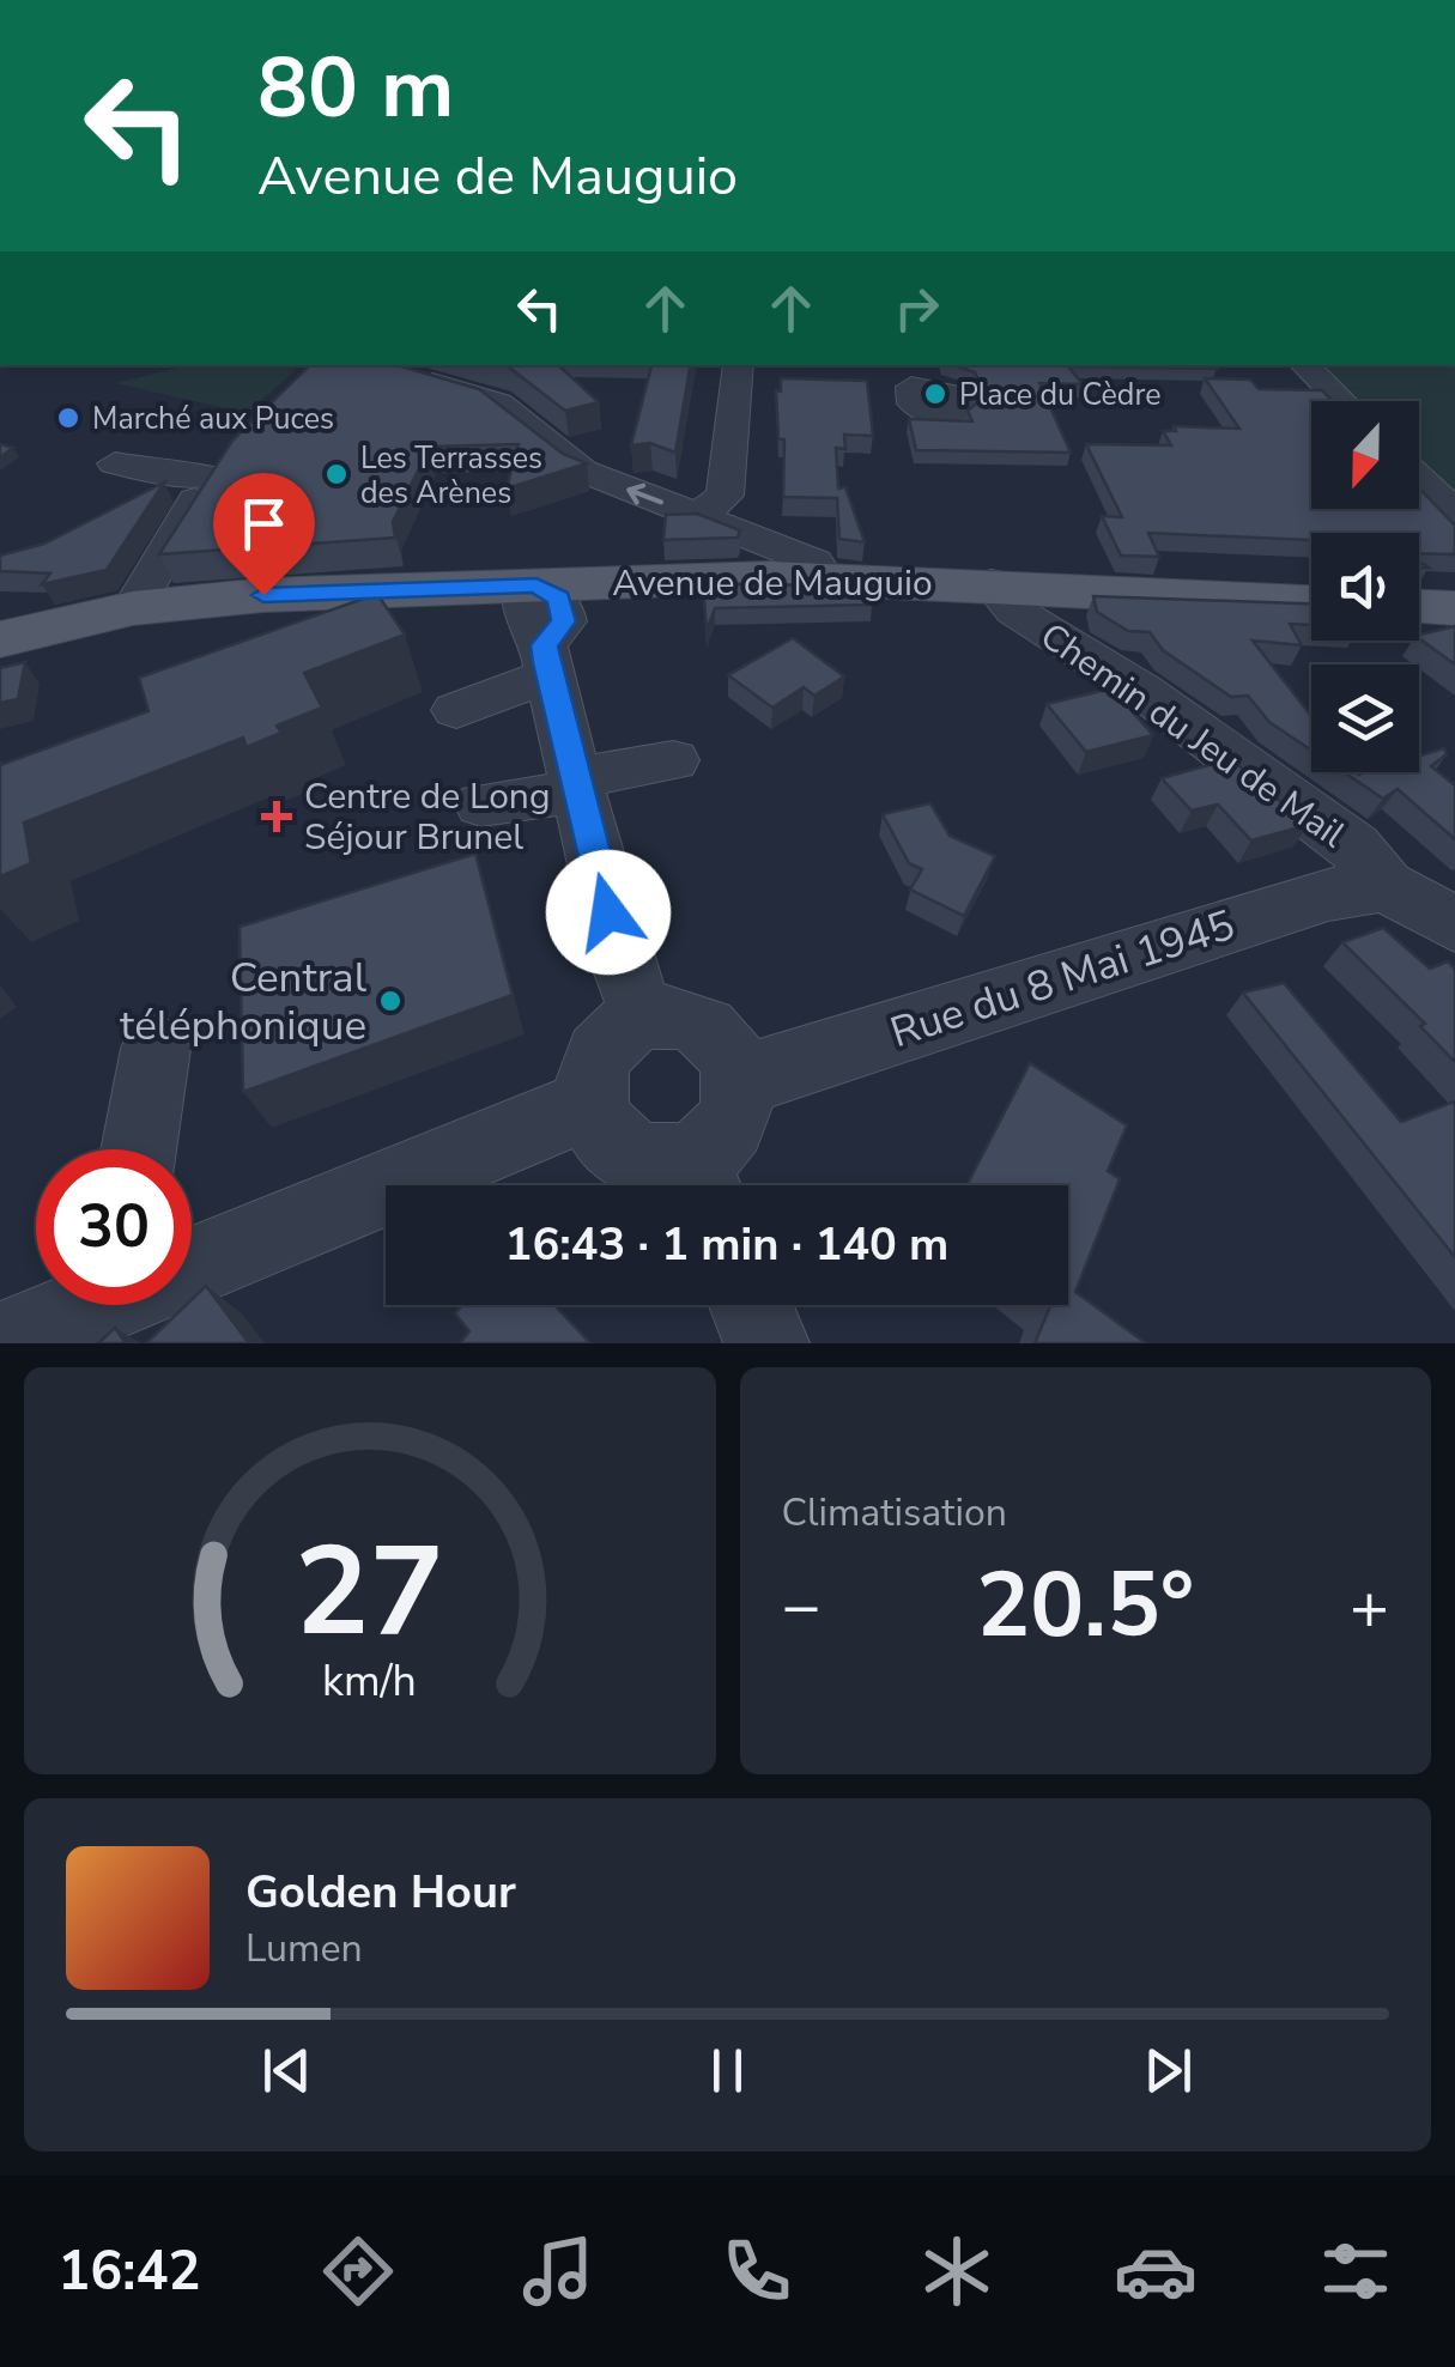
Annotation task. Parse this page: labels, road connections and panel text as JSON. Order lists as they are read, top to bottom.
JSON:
{
  "streets": {
    "main road": ["Avenue de Mauguio"],
    "street": ["Chemin du Jeu de Mail", "Rue du 8 Mai 1945"]
  },
  "crossings": [
    ["Avenue de Mauguio", "Chemin du Jeu de Mail"],
    ["Chemin du Jeu de Mail", "Rue du 8 Mai 1945"]
  ],
  "places": {
    "other": [
      "Place du Cèdre",
      "Marché aux Puces",
      "Les Terrasses des Arènes",
      "Central téléphonique"
    ],
    "health": ["Centre de Long Séjour Brunel"]
  },
  "north": "bottom",
  "page": {
    "turn": ["80 m", "Avenue de Mauguio"],
    "limit": "30",
    "trip": "16:43 · 1 min · 140 m",
    "tile": "Climatisation",
    "heat": ["−", "20.5°", "+"],
    "song": ["Golden Hour", "Lumen"],
    "tabs": "16:42",
    "gauge": ["27", "km/h"]
  }
}
